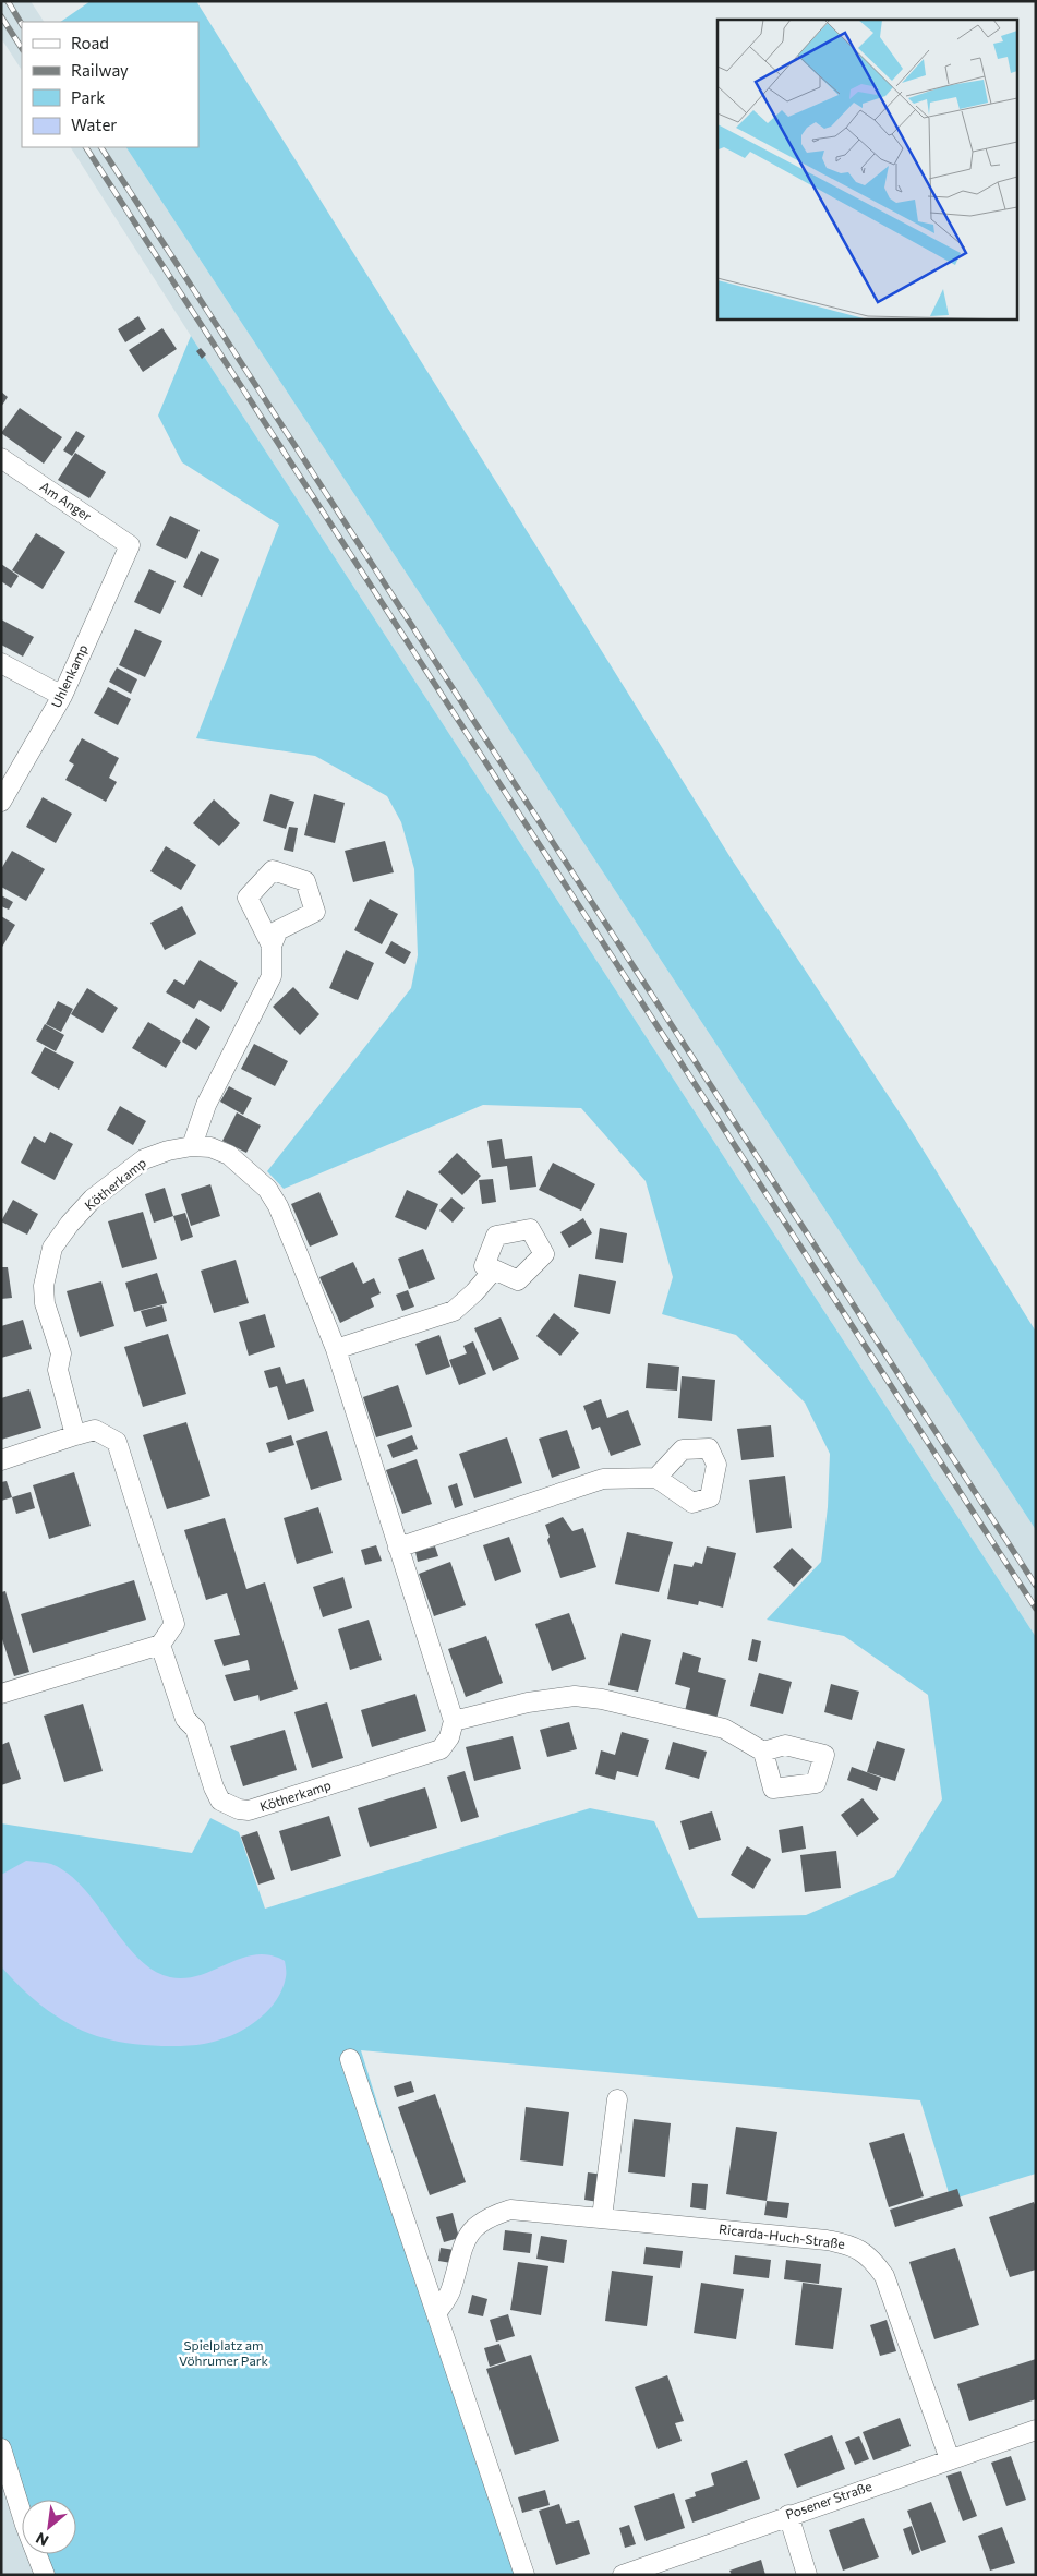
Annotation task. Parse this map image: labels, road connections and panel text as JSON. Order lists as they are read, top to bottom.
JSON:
{
  "streets": {
    "street": [
      "Am Anger",
      "Uhlenkamp",
      "Kötherkamp",
      "Ricarda-Huch-Straße",
      "Posener Straße"
    ]
  },
  "crossings": [
    ["Am Anger", "Uhlenkamp"],
    ["Ricarda-Huch-Straße", "Posener Straße"]
  ],
  "parks": ["Spielplatz am Vöhrumer Park"],
  "legend": [
    "Road",
    "Railway",
    "Park",
    "Water"
  ],
  "north": "bottom left"
}
